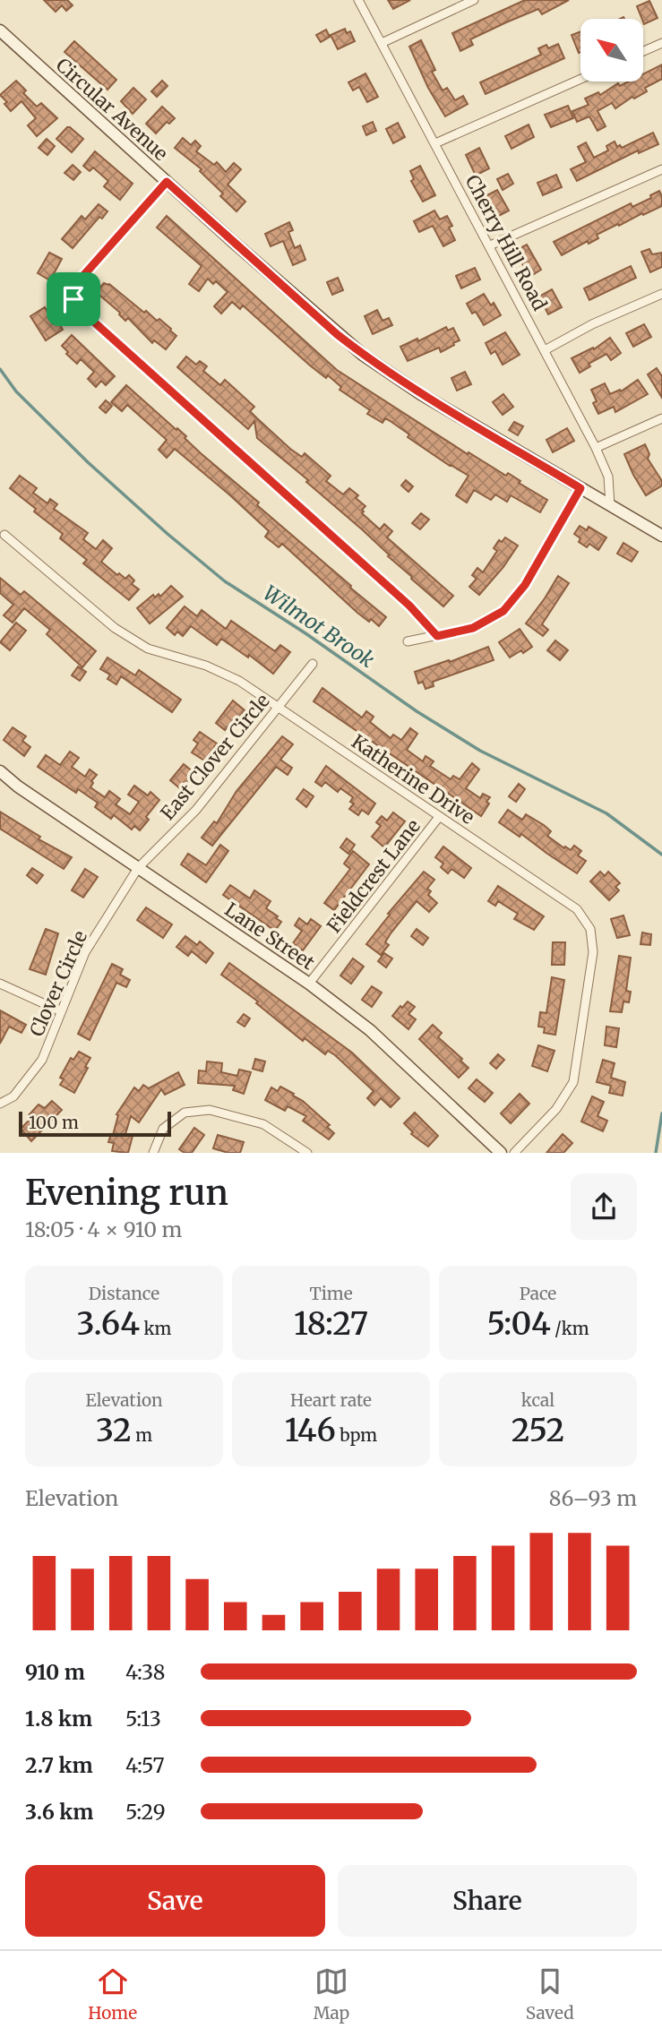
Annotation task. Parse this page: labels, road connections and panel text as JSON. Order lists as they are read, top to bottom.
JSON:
{
  "streets": {
    "main road": ["Circular Avenue", "Lane Street"],
    "street": [
      "Cherry Hill Road",
      "East Clover Circle",
      "Katherine Drive",
      "Fieldcrest Lane",
      "Clover Circle"
    ]
  },
  "crossings": [
    ["Circular Avenue", "Cherry Hill Road"],
    ["East Clover Circle", "Katherine Drive"],
    ["East Clover Circle", "Lane Street"],
    ["East Clover Circle", "Clover Circle"],
    ["Katherine Drive", "Fieldcrest Lane"],
    ["Fieldcrest Lane", "Lane Street"],
    ["Lane Street", "Clover Circle"]
  ],
  "water": ["Wilmot Brook"],
  "scale_bar": "100 m",
  "north": "top left",
  "page": {
    "scale": "100 m",
    "heading": ["Evening run", "18:05 · 4 × 910 m"],
    "stats": [
      ["Distance", "3.64 km"],
      ["Time", "18:27"],
      ["Pace", "5:04 /km"],
      ["Elevation", "32 m"],
      ["Heart rate", "146 bpm"],
      ["kcal", "252"]
    ],
    "chart": ["Elevation", "86–93 m"],
    "list": [
      {
        "name": "910 m",
        "note": "4:38"
      },
      {
        "name": "1.8 km",
        "note": "5:13"
      },
      {
        "name": "2.7 km",
        "note": "4:57"
      },
      {
        "name": "3.6 km",
        "note": "5:29"
      }
    ],
    "buttons": ["Save", "Share"],
    "tabs": ["Home", "Map", "Saved"]
  }
}
